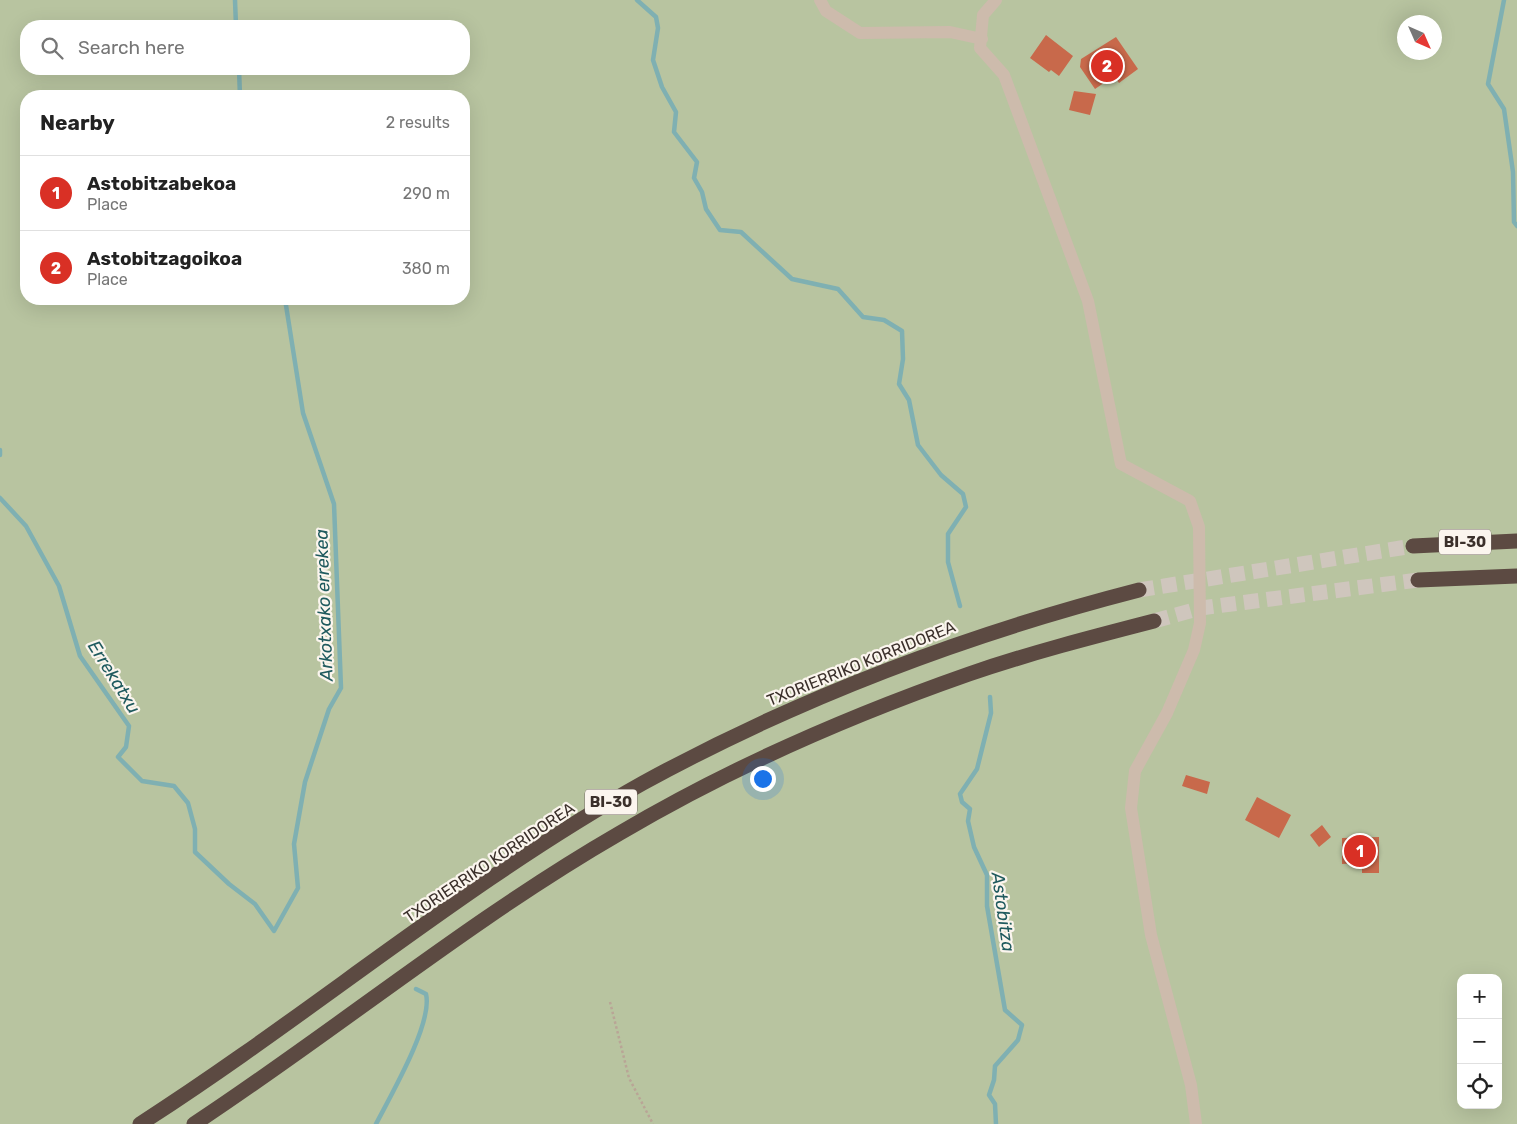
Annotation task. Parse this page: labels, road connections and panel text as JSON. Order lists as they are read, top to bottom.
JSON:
{
  "streets": {
    "highway": ["BI-30", "TXORIERRIKO KORRIDOREA"]
  },
  "water": ["Arkotxako errekea", "Errekatxu", "Astobitza"],
  "north": "bottom right",
  "page": {
    "search": "Search here",
    "pins": ["2", "1"],
    "heading": ["Nearby", "2 results"],
    "list": [
      {
        "mark": "1",
        "name": "Astobitzabekoa",
        "note": "Place",
        "value": "290 m"
      },
      {
        "mark": "2",
        "name": "Astobitzagoikoa",
        "note": "Place",
        "value": "380 m"
      }
    ],
    "map_buttons": ["+", "−"]
  }
}
